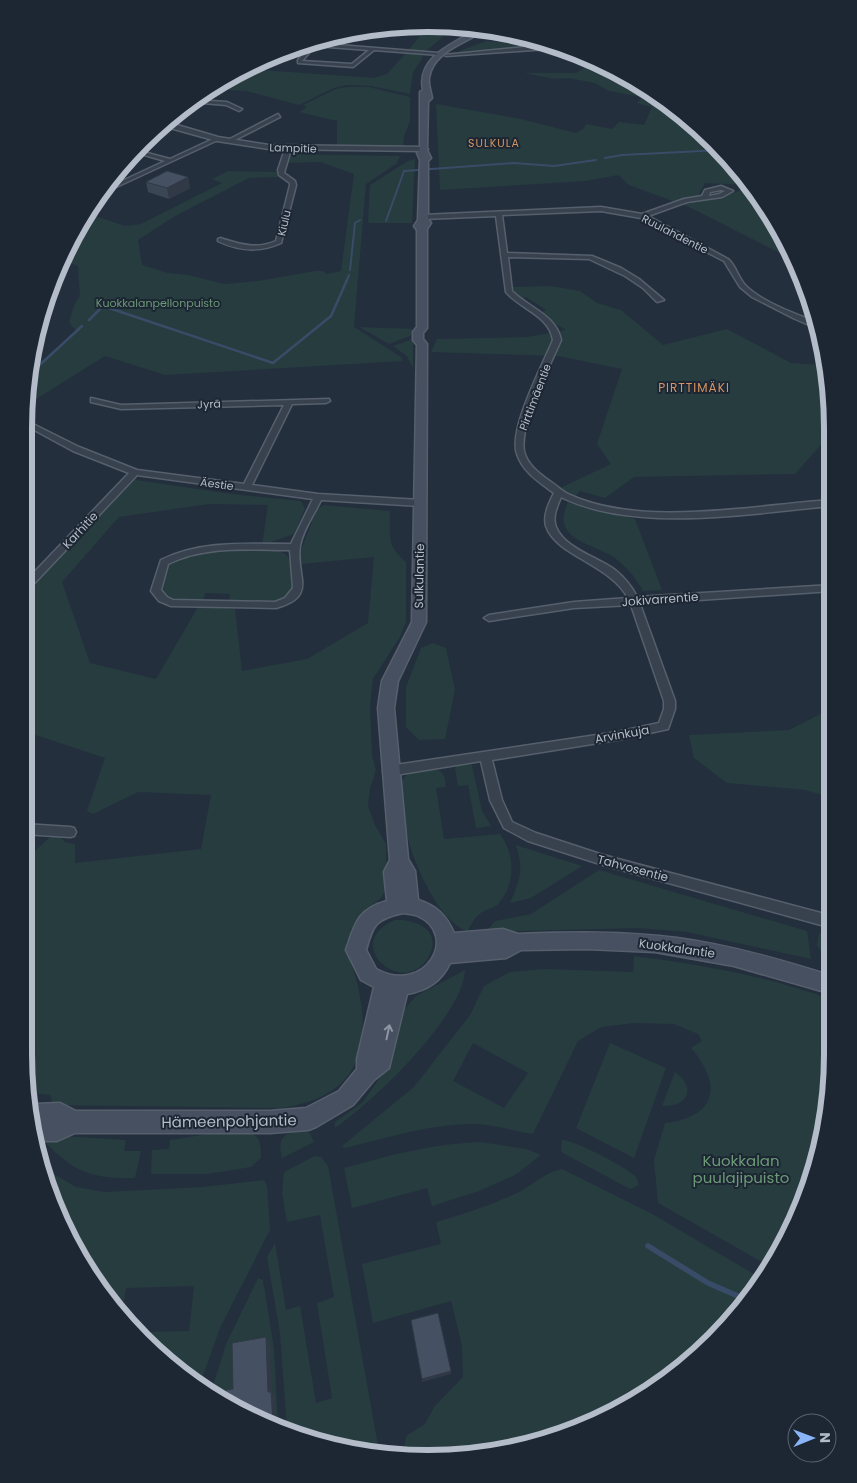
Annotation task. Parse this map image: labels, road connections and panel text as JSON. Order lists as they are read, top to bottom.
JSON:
{
  "streets": {
    "main road": ["Sulkulantie", "Kuokkalantie", "Hämeenpohjantie"],
    "street": [
      "Lampitie",
      "Kiulu",
      "Ruulahdentie",
      "Pirttimäentie",
      "Jyrä",
      "Äestie",
      "Karhitie",
      "Jokivarrentie",
      "Arvinkuja",
      "Tahvosentie"
    ]
  },
  "crossings": [
    ["Lampitie", "Kiulu"],
    ["Lampitie", "Sulkulantie"],
    ["Ruulahdentie", "Pirttimäentie"],
    ["Ruulahdentie", "Sulkulantie"],
    ["Pirttimäentie", "Arvinkuja"],
    ["Äestie", "Karhitie"],
    ["Äestie", "Sulkulantie"],
    ["Sulkulantie", "Arvinkuja"],
    ["Sulkulantie", "Kuokkalantie"],
    ["Sulkulantie", "Hämeenpohjantie"],
    ["Jokivarrentie", "Arvinkuja"],
    ["Arvinkuja", "Tahvosentie"],
    ["Kuokkalantie", "Hämeenpohjantie"]
  ],
  "districts": ["SULKULA", "PIRTTIMÄKI"],
  "parks": ["Kuokkalanpellonpuisto", "Kuokkalan puulajipuisto"],
  "north": "right"
}
